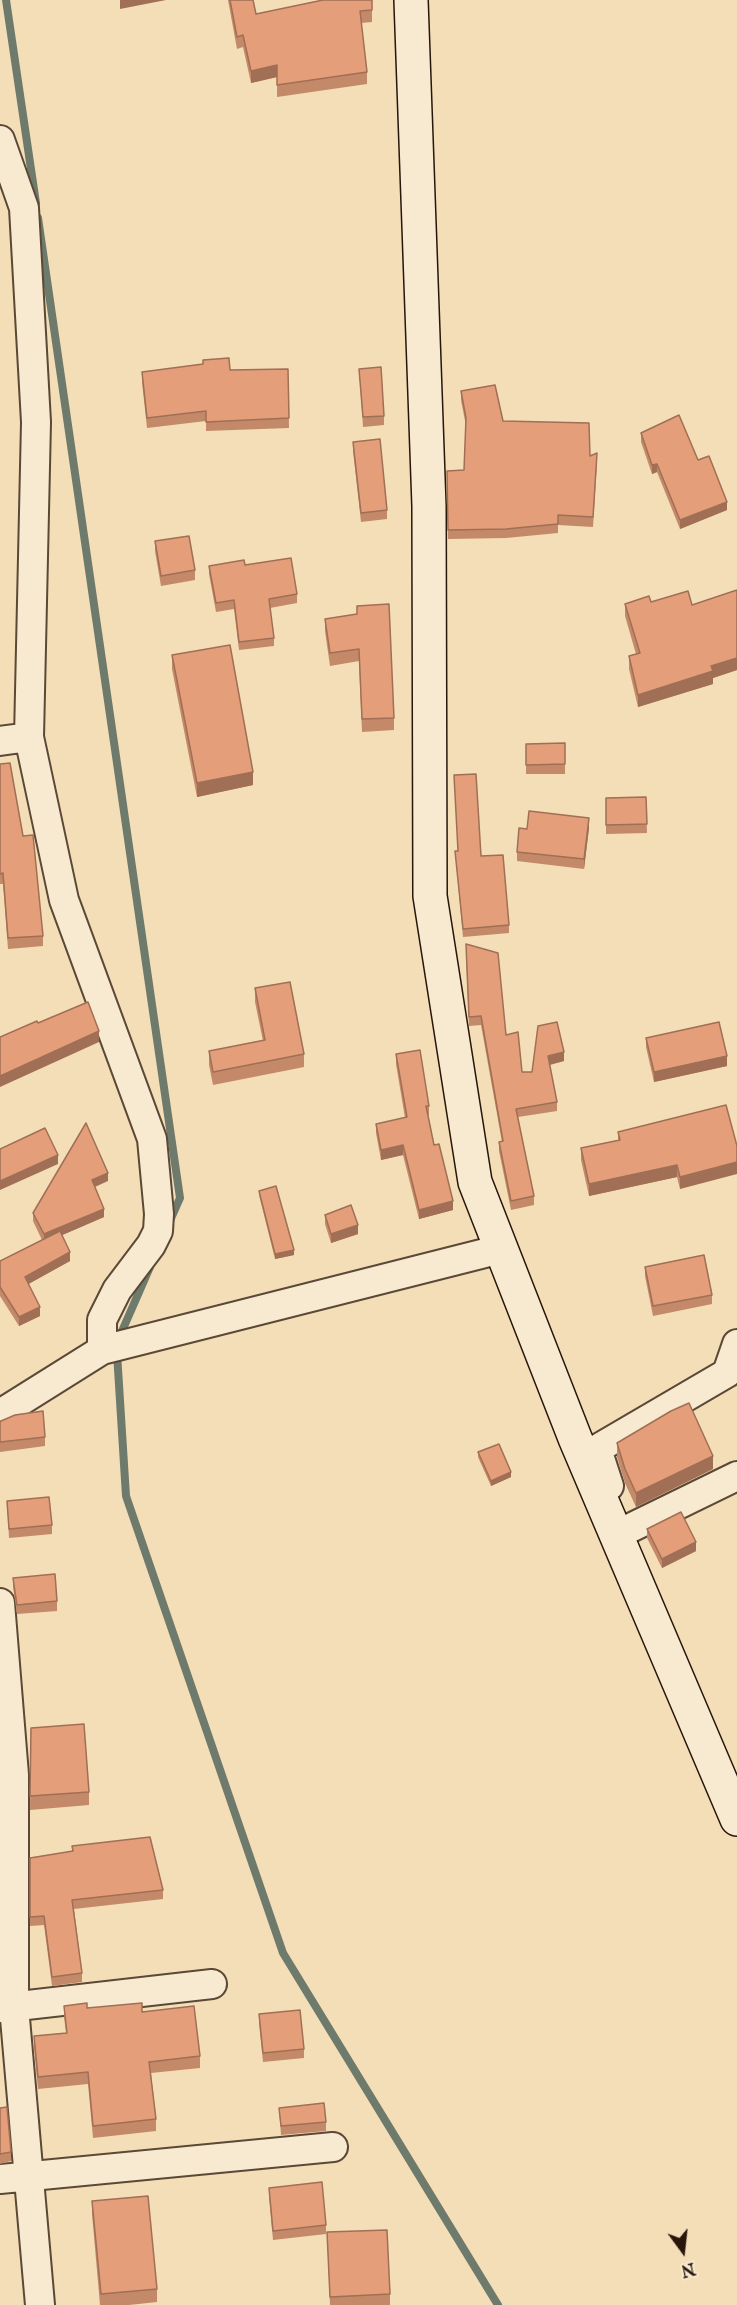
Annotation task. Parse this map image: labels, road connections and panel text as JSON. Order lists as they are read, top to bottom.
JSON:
{
  "north": "bottom"
}
